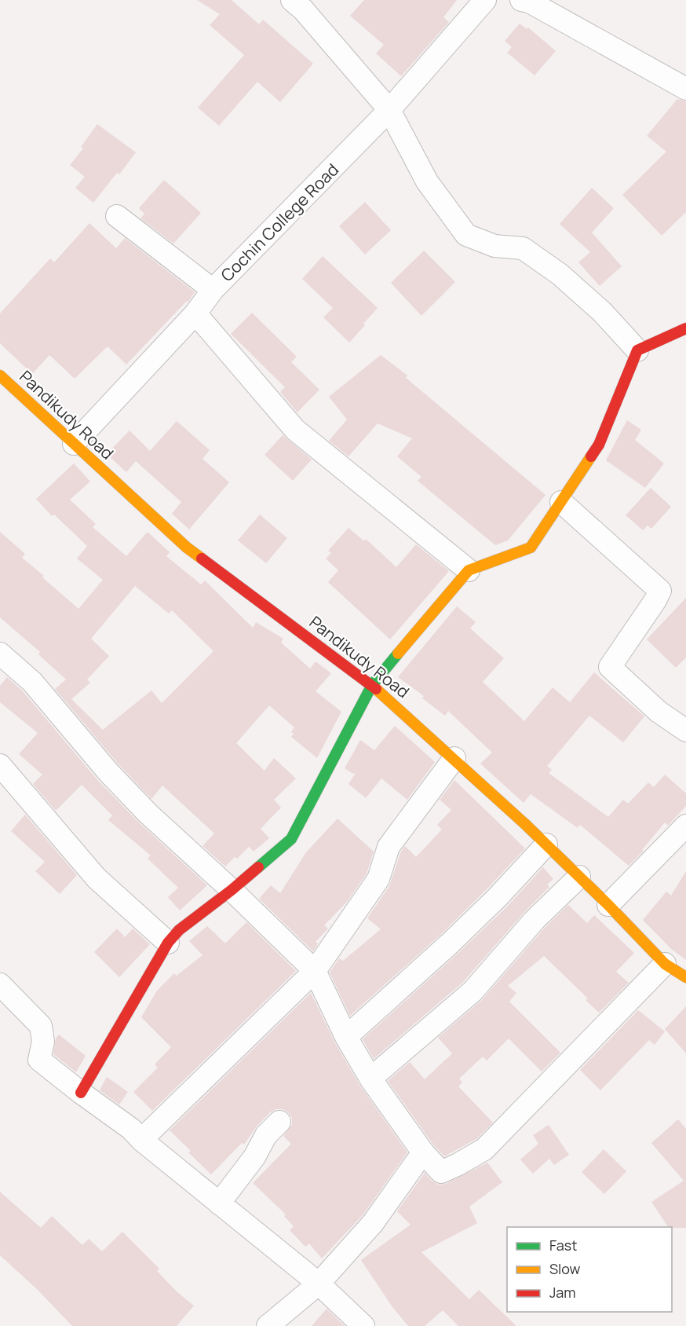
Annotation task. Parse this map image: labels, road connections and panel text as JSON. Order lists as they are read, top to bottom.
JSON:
{
  "streets": {
    "street": ["Cochin College Road", "Pandikudy Road"]
  },
  "crossings": [
    ["Cochin College Road", "Pandikudy Road"]
  ],
  "legend": ["Fast", "Slow", "Jam"]
}
